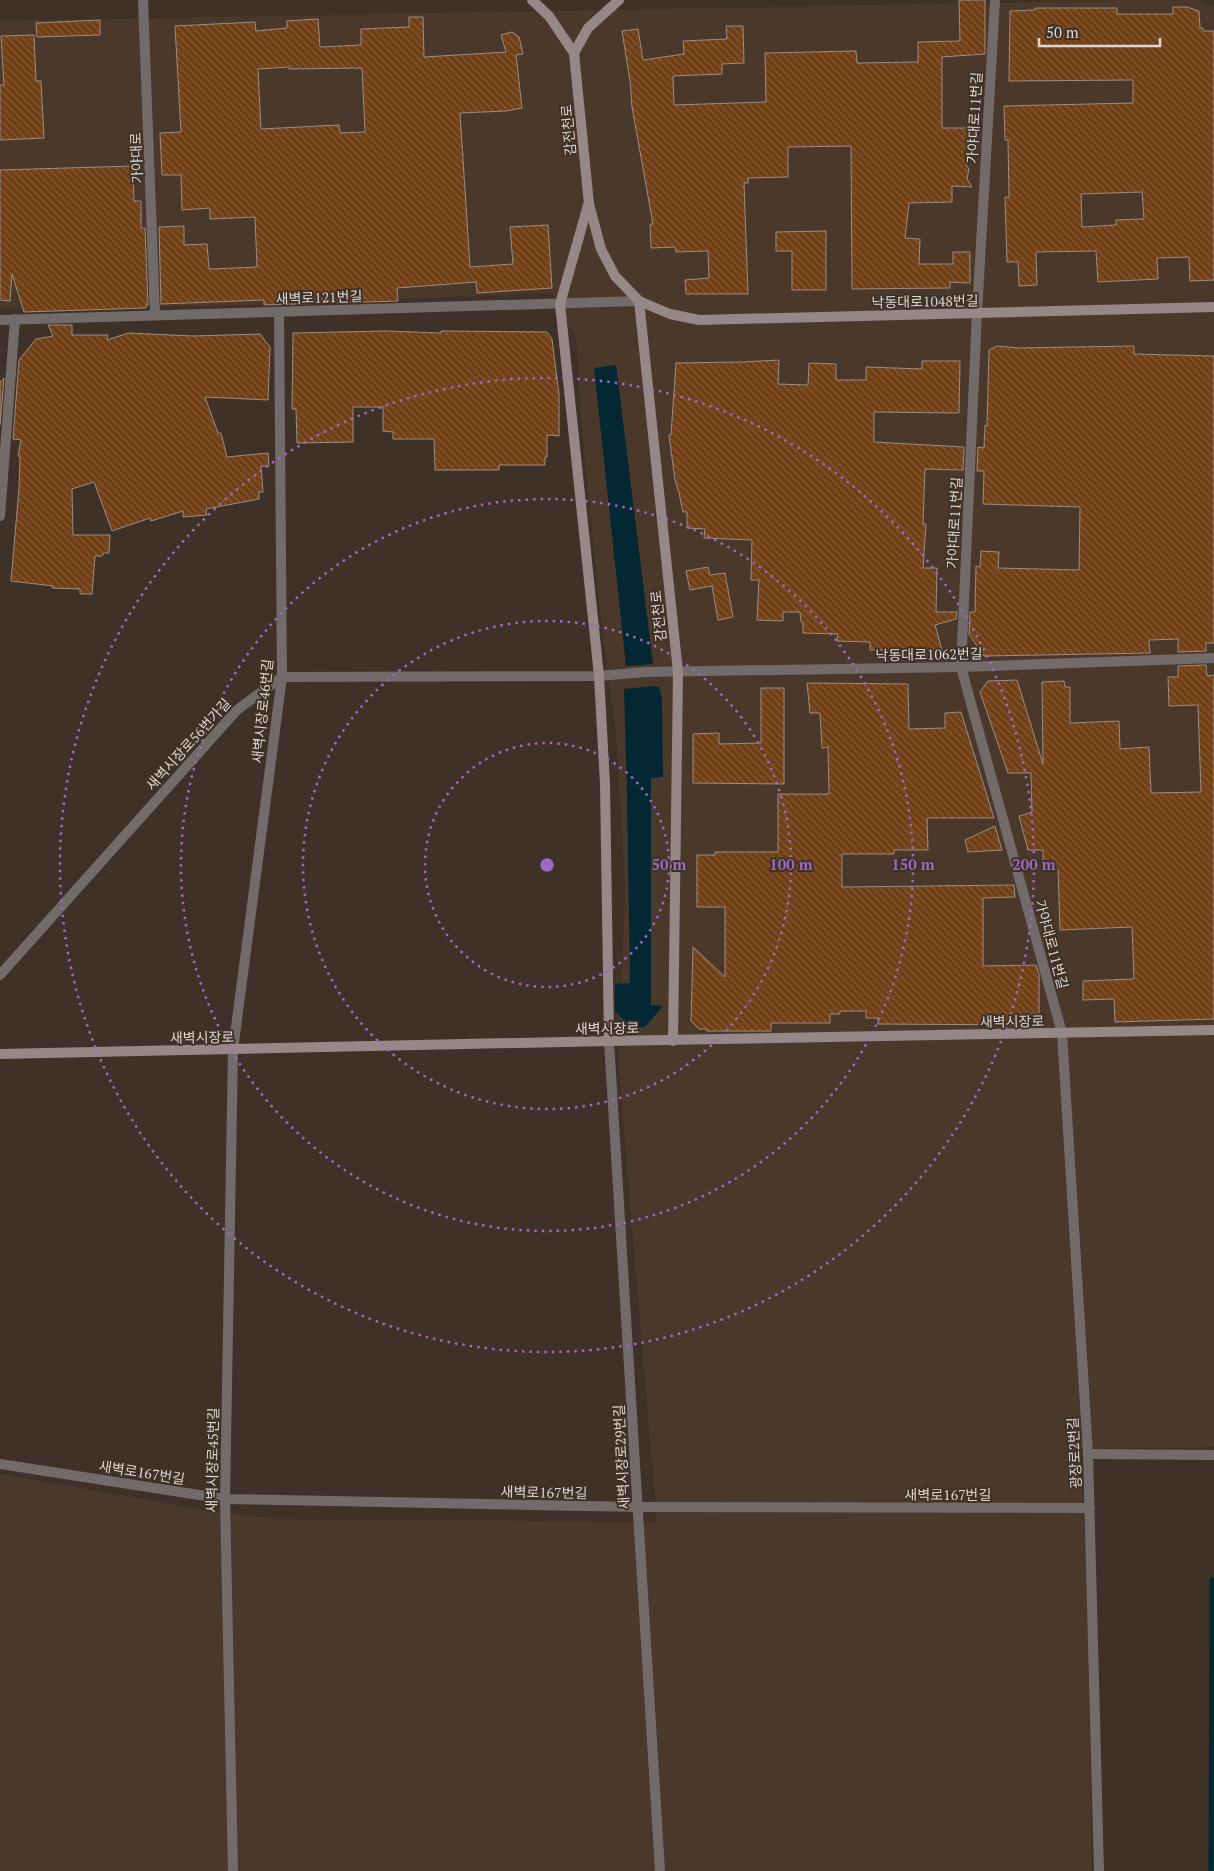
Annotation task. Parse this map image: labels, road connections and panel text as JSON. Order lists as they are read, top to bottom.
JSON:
{
  "streets": {
    "street": [
      "가야대로11번길",
      "감전천로",
      "가야대로",
      "새벽로121번길",
      "낙동대로1048번길",
      "낙동대로1062번길",
      "새벽시장로46번길",
      "새벽시장로56번가길",
      "새벽시장로",
      "광장로2번길",
      "새벽시장로29번길",
      "새벽시장로45번길",
      "새벽로167번길"
    ]
  },
  "crossings": [
    ["가야대로11번길", "낙동대로1048번길"],
    ["가야대로11번길", "낙동대로1062번길"],
    ["가야대로11번길", "새벽시장로"],
    ["가야대로11번길", "광장로2번길"],
    ["감전천로", "새벽로121번길"],
    ["감전천로", "낙동대로1048번길"],
    ["감전천로", "낙동대로1062번길"],
    ["감전천로", "새벽시장로"],
    ["감전천로", "새벽시장로29번길"],
    ["가야대로", "새벽로121번길"],
    ["새벽로121번길", "낙동대로1048번길"],
    ["새벽로121번길", "새벽시장로46번길"],
    ["새벽시장로46번길", "새벽시장로56번가길"],
    ["새벽시장로46번길", "새벽시장로"],
    ["새벽시장로46번길", "새벽시장로45번길"],
    ["새벽시장로", "광장로2번길"],
    ["새벽시장로", "새벽시장로29번길"],
    ["새벽시장로", "새벽시장로45번길"],
    ["광장로2번길", "새벽로167번길"],
    ["새벽시장로29번길", "새벽로167번길"],
    ["새벽시장로45번길", "새벽로167번길"]
  ],
  "scale_bar": "50 m",
  "rings": [
    "50 m",
    "100 m",
    "150 m",
    "200 m"
  ]
}
